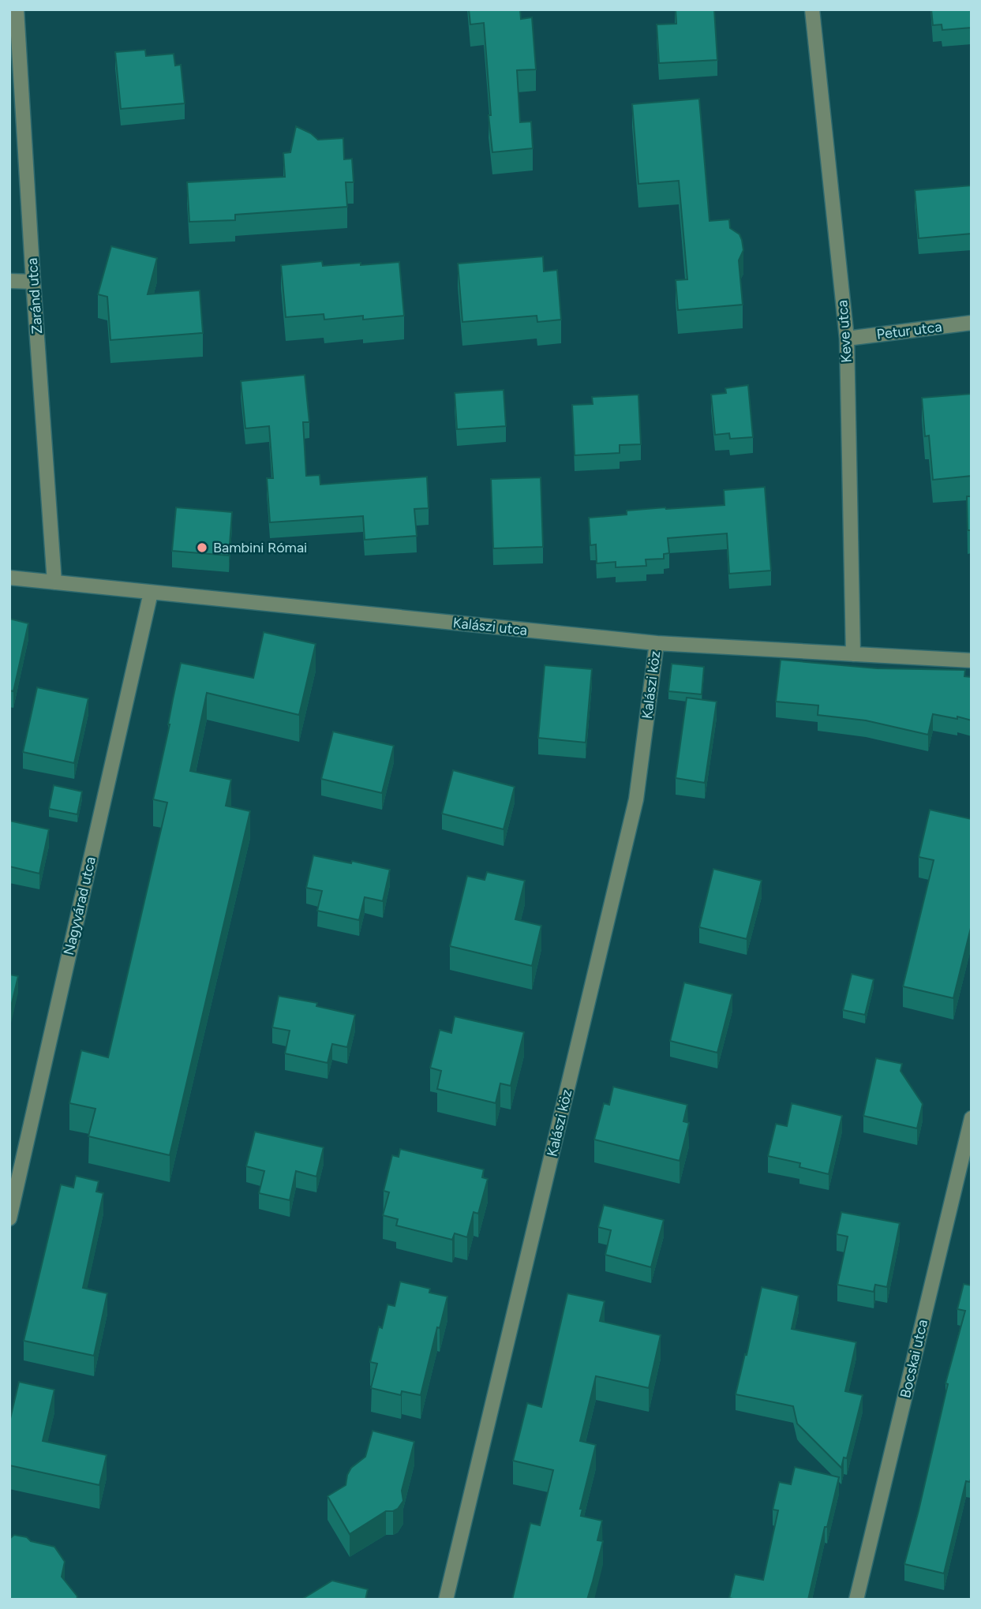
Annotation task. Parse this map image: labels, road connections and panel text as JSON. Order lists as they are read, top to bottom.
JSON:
{
  "streets": {
    "street": [
      "Zaránd utca",
      "Petur utca",
      "Keve utca",
      "Kalászi utca",
      "Kalászi köz",
      "Nagyvárad utca",
      "Bocskai utca"
    ]
  },
  "crossings": [
    ["Zaránd utca", "Kalászi utca"],
    ["Petur utca", "Keve utca"],
    ["Keve utca", "Kalászi utca"],
    ["Kalászi utca", "Kalászi köz"],
    ["Kalászi utca", "Nagyvárad utca"]
  ],
  "places": ["Bambini Római"]
}
